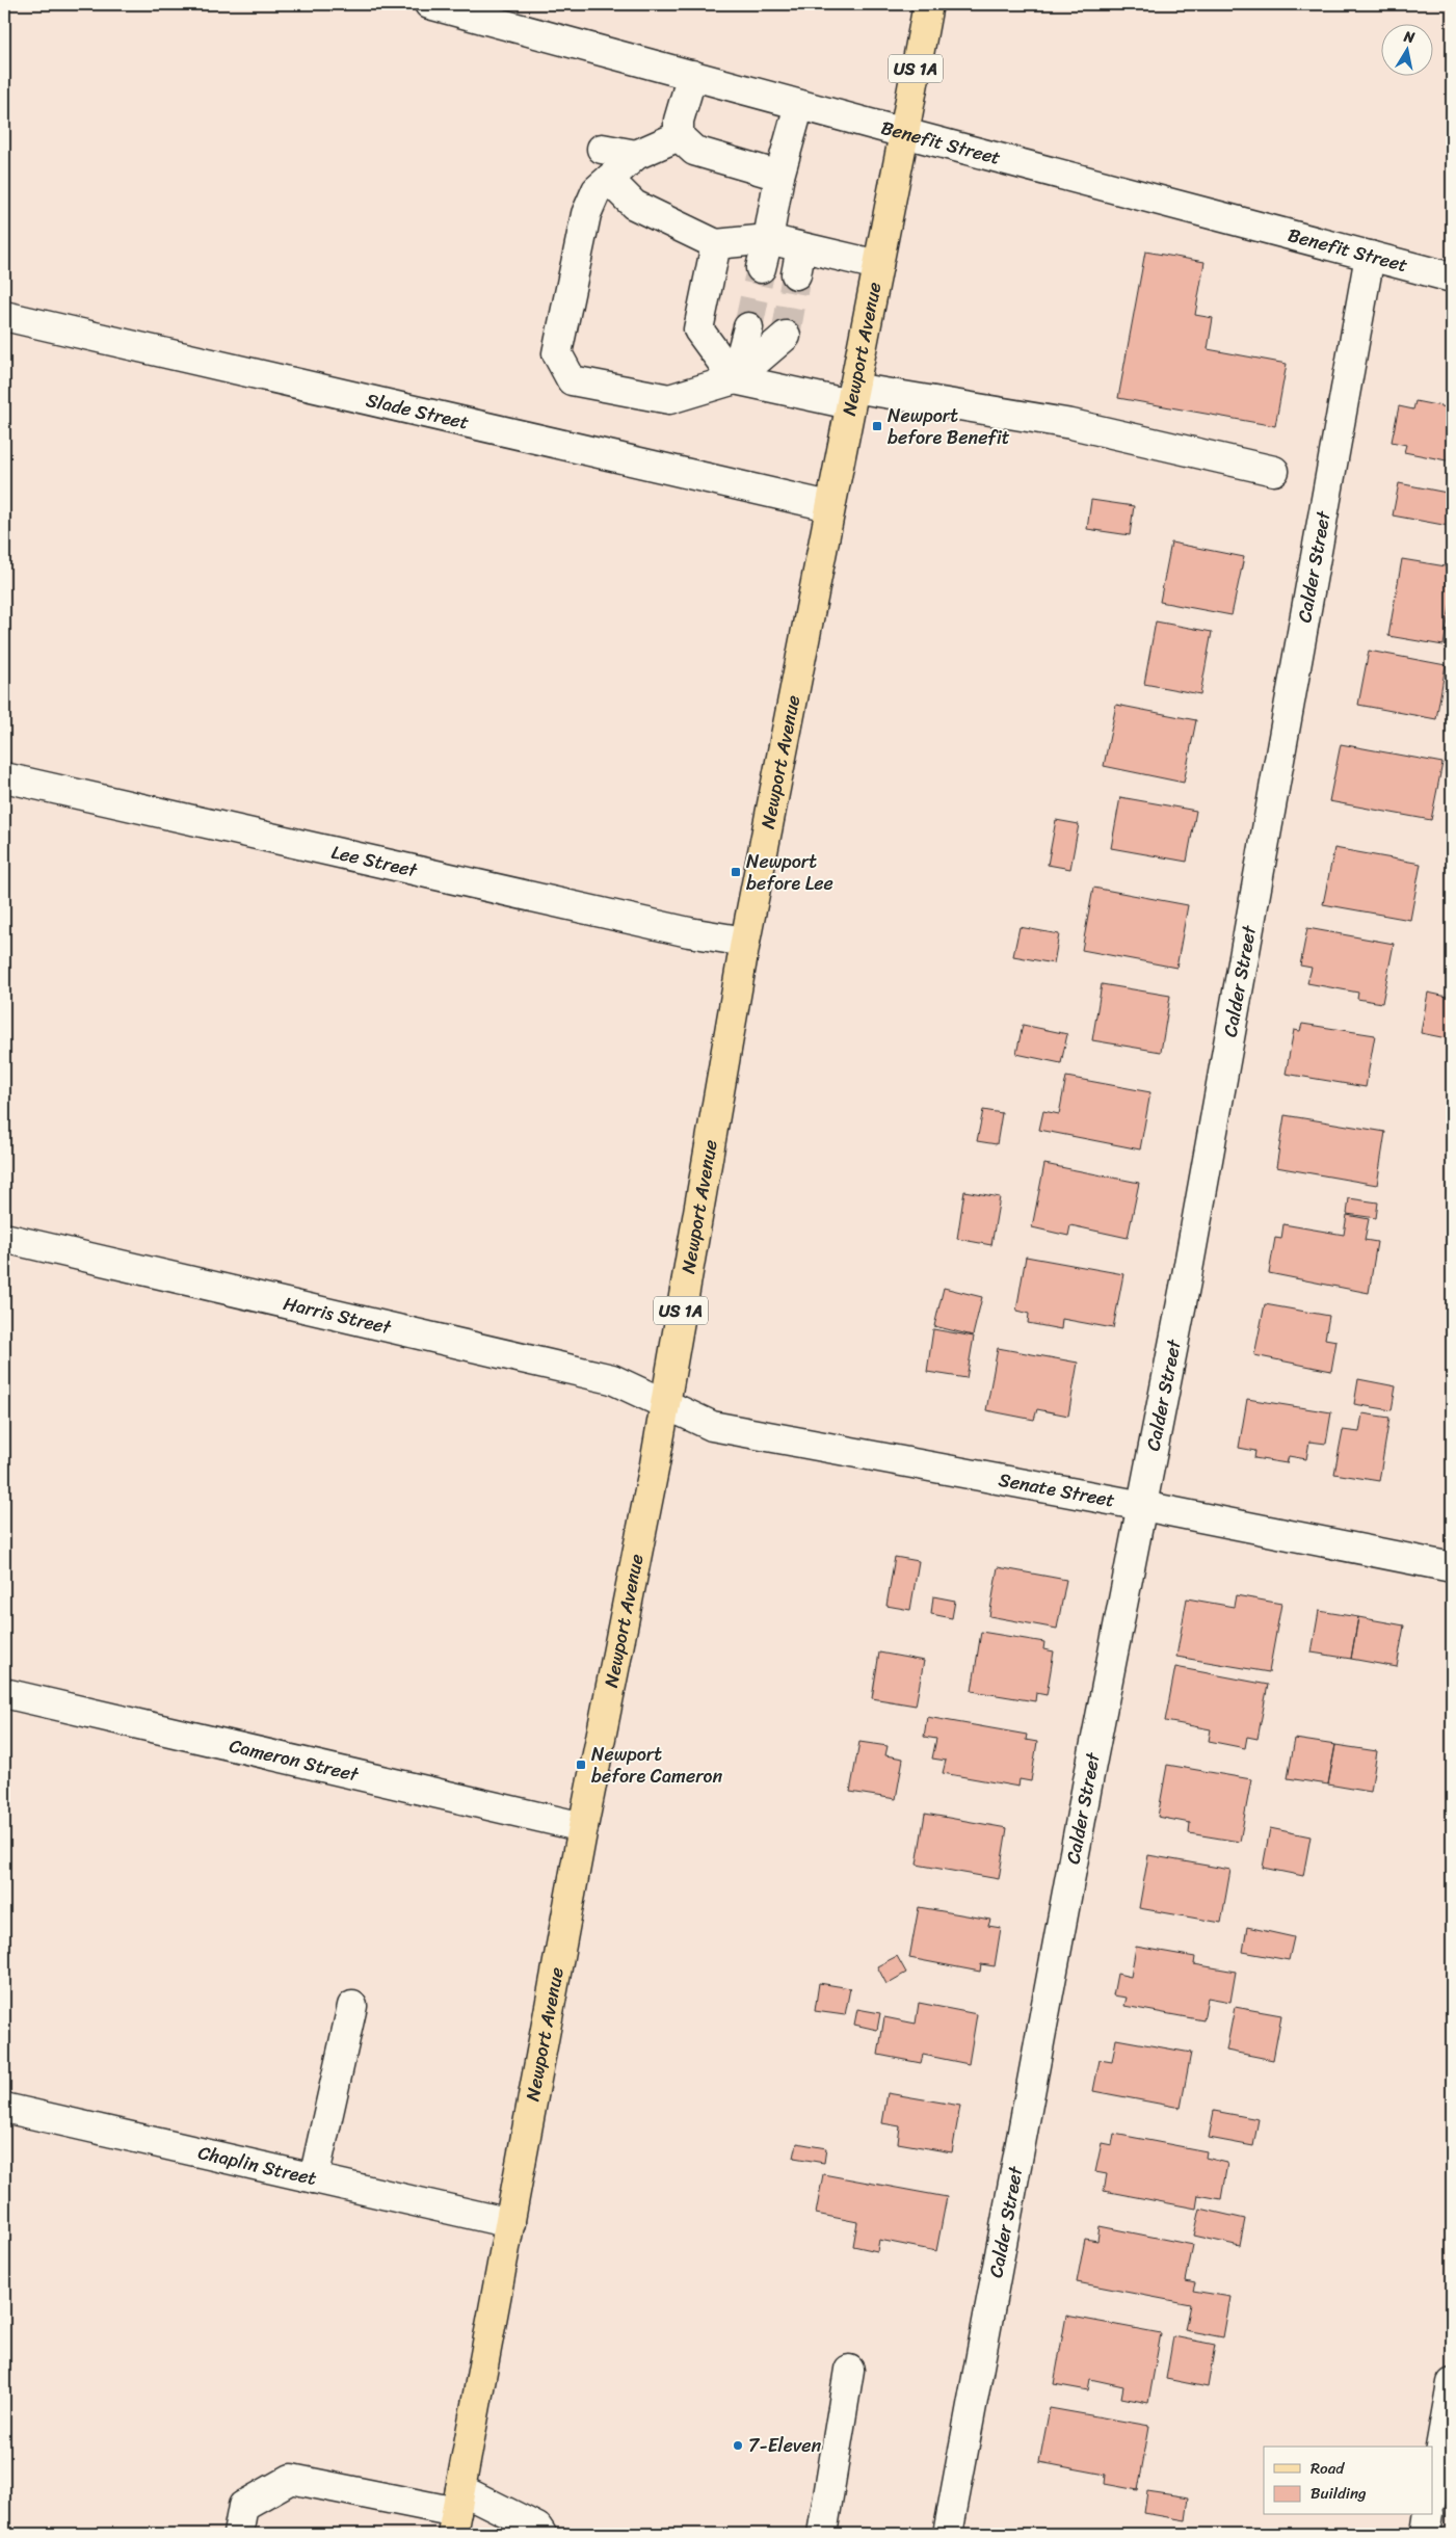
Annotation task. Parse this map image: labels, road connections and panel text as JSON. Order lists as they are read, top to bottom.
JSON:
{
  "streets": {
    "main road": ["US 1A", "Newport Avenue"],
    "street": [
      "Benefit Street",
      "Slade Street",
      "Calder Street",
      "Lee Street",
      "Harris Street",
      "Senate Street",
      "Cameron Street",
      "Chaplin Street"
    ]
  },
  "crossings": [
    ["Benefit Street", "Newport Avenue"],
    ["Benefit Street", "Calder Street"],
    ["Newport Avenue", "Slade Street"],
    ["Newport Avenue", "Lee Street"],
    ["Newport Avenue", "Harris Street"],
    ["Newport Avenue", "Senate Street"],
    ["Newport Avenue", "Cameron Street"],
    ["Newport Avenue", "Chaplin Street"],
    ["Calder Street", "Senate Street"],
    ["Harris Street", "Senate Street"]
  ],
  "places": {
    "transit": ["Newport before Benefit", "Newport before Lee", "Newport before Cameron"],
    "other": ["7-Eleven"]
  },
  "legend": ["Road", "Building"],
  "north": "top"
}
